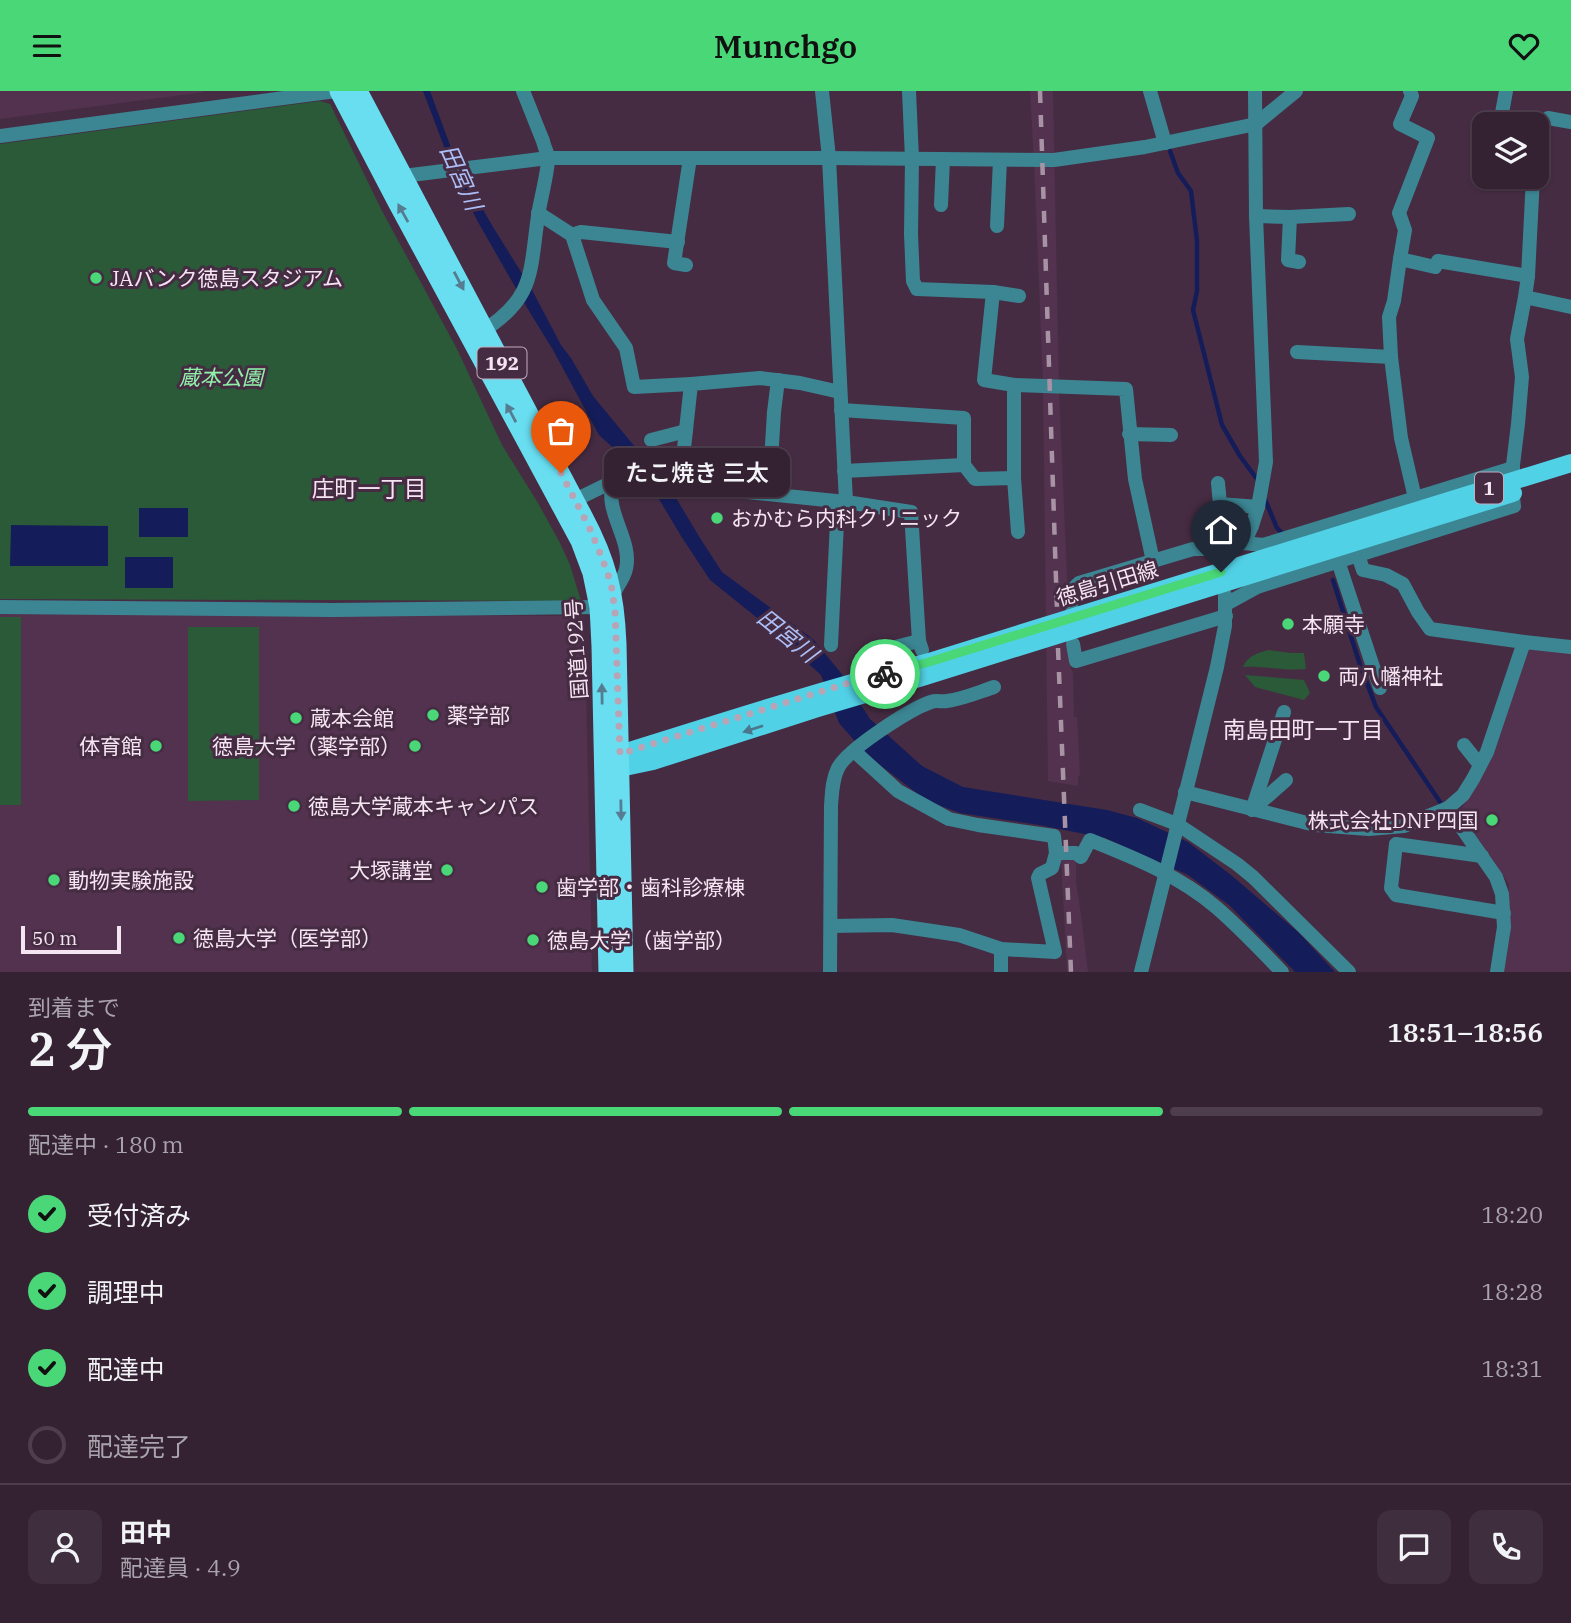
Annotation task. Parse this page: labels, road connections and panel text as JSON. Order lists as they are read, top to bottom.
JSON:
{
  "streets": {
    "highway": ["192", "国道192号"],
    "main road": ["1", "徳島引田線"]
  },
  "crossings": [
    ["1", "徳島引田線"],
    ["1", "国道192号"]
  ],
  "districts": ["庄町一丁目", "南島田町一丁目"],
  "water": ["田宮川"],
  "parks": ["蔵本公園"],
  "places": [
    "JAバンク徳島スタジアム",
    "たこ焼き 三太",
    "おかむら内科クリニック",
    "本願寺",
    "両八幡神社",
    "薬学部",
    "蔵本会館",
    "体育館",
    "徳島大学（薬学部）",
    "徳島大学蔵本キャンパス",
    "株式会社DNP四国",
    "大塚講堂",
    "動物実験施設",
    "歯学部・歯科診療棟",
    "徳島大学（医学部）",
    "徳島大学（歯学部）"
  ],
  "scale_bar": "50 m",
  "page": {
    "header": "Munchgo",
    "bubble": "たこ焼き 三太",
    "scale": "50 m",
    "heading": ["2 分", "到着まで", "18:51–18:56"],
    "panel": ["田中", "配達員 · 4.9"],
    "bar": "配達中 · 180 m",
    "list": [
      ["受付済み", "18:20"],
      ["調理中", "18:28"],
      ["配達中", "18:31"],
      "配達完了"
    ]
  }
}
